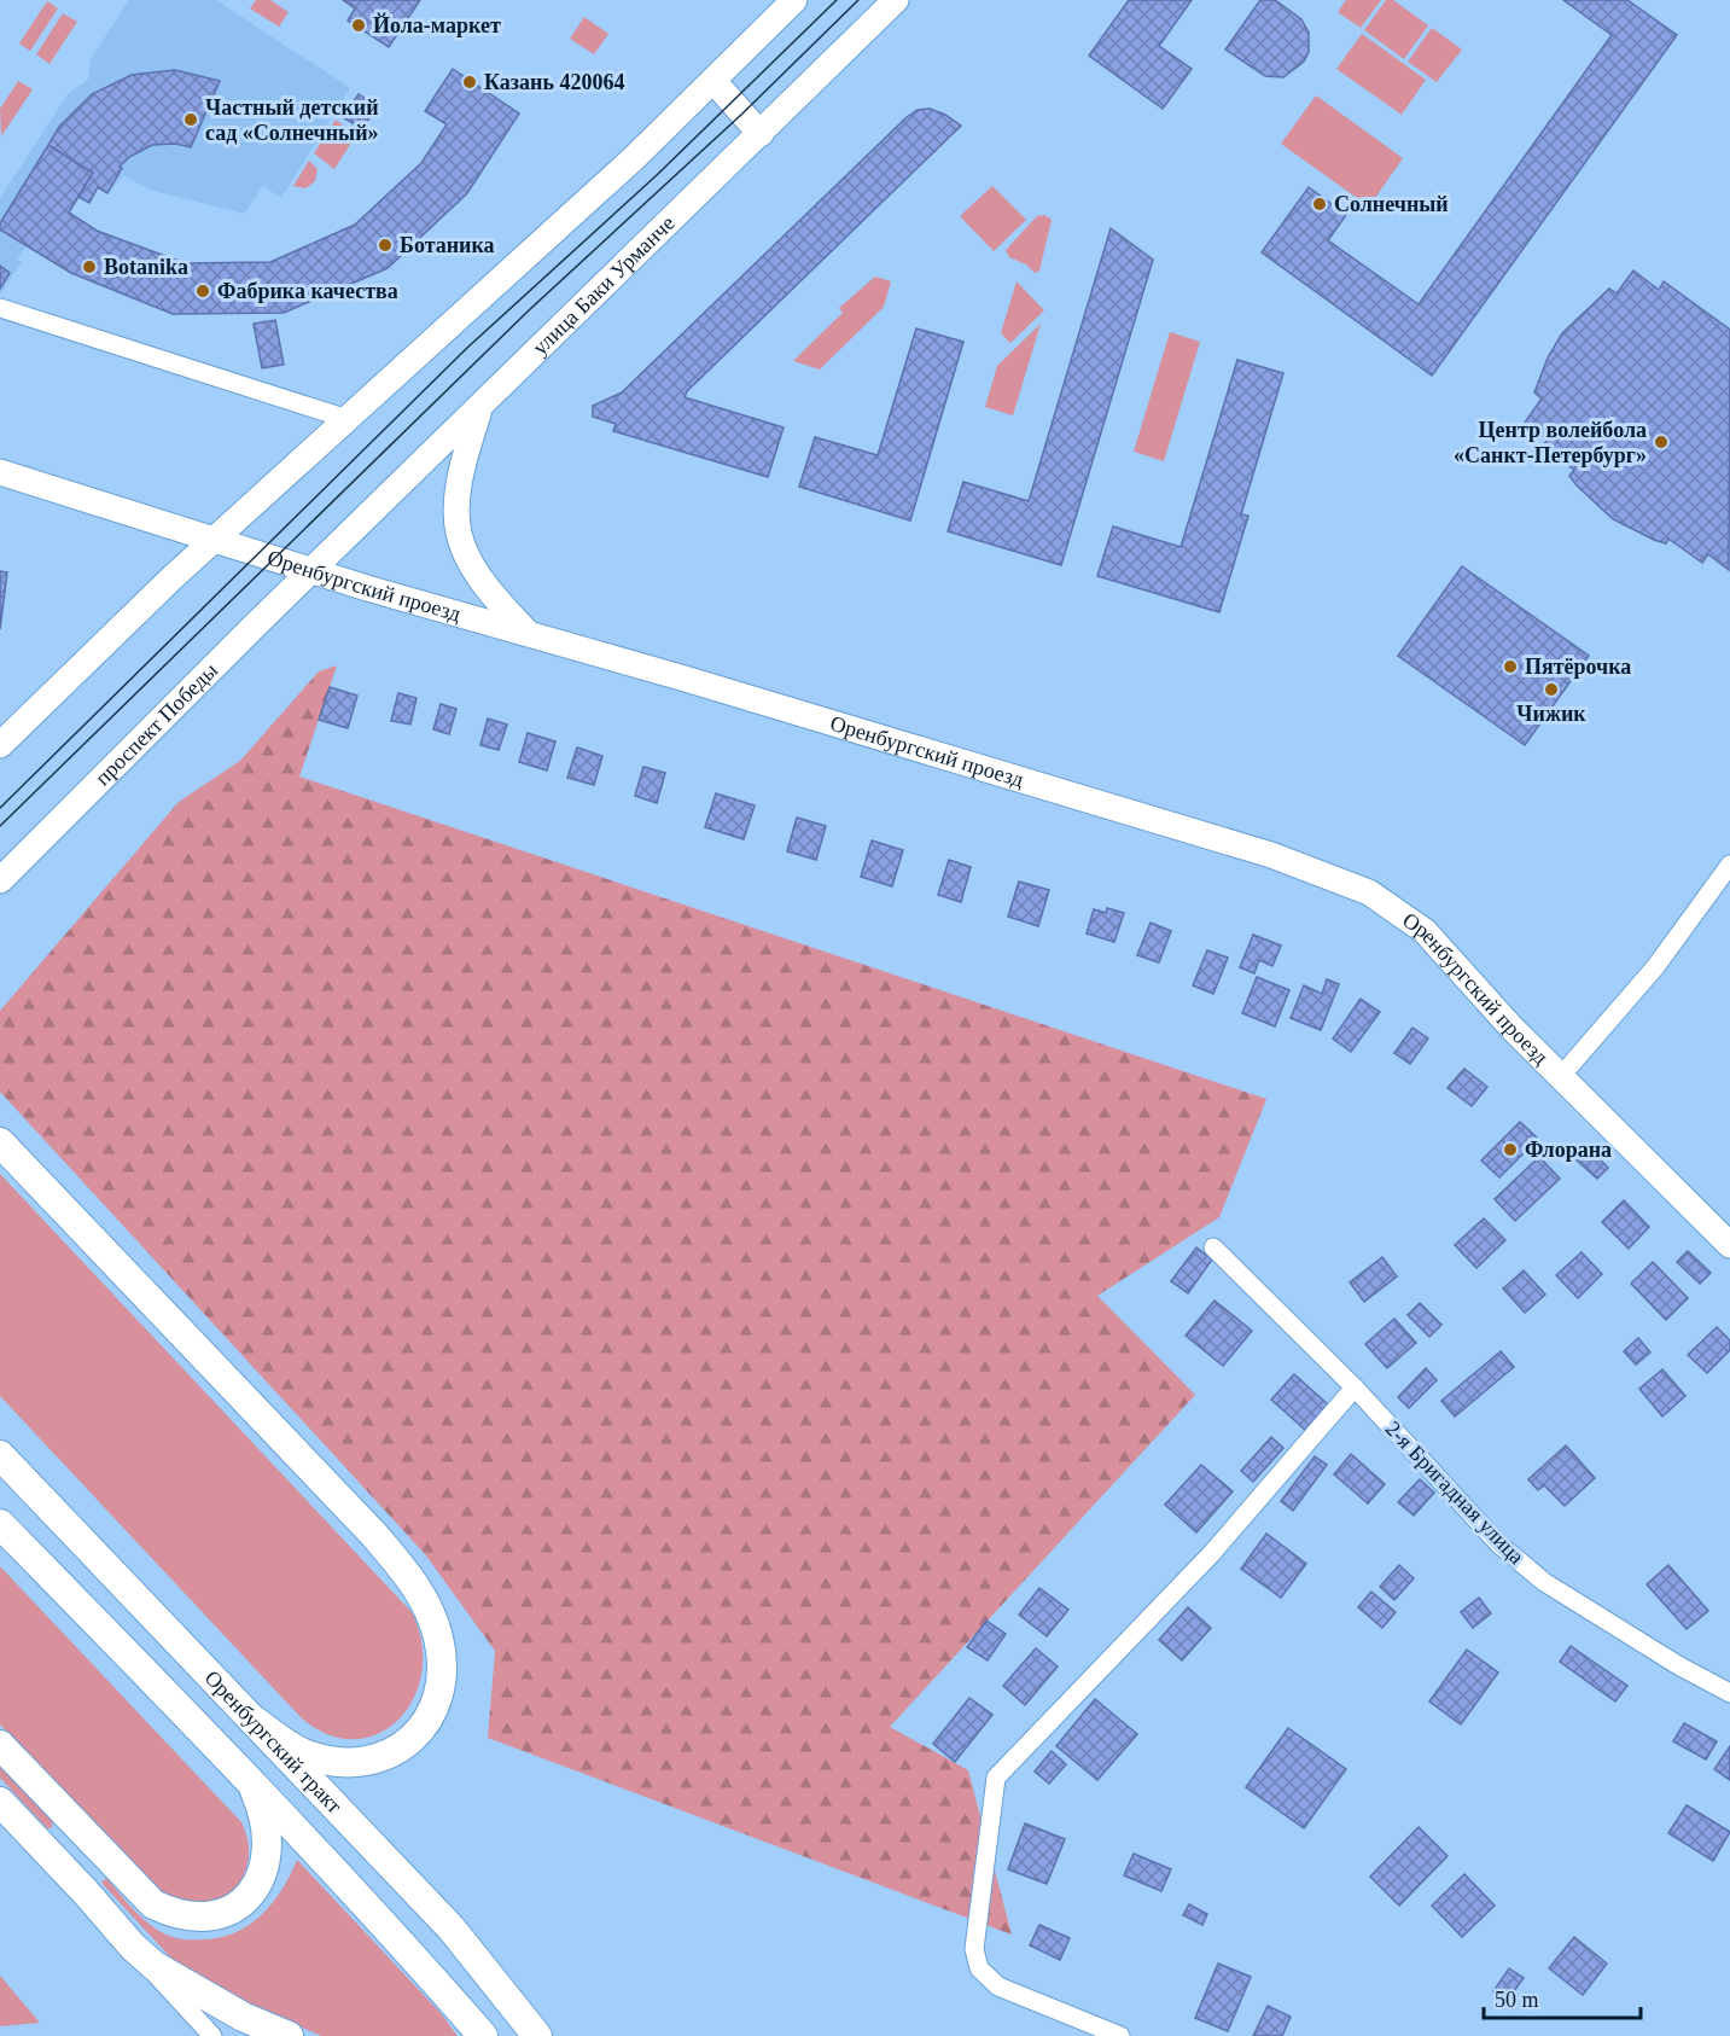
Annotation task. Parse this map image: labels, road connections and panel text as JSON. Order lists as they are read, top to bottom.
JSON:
{
  "streets": {
    "main road": [
      "улица Баки Урманче",
      "Оренбургский проезд",
      "проспект Победы",
      "Оренбургский тракт"
    ],
    "street": ["2-я Бригадная улица"]
  },
  "crossings": [
    ["улица Баки Урманче", "Оренбургский проезд"],
    ["улица Баки Урманче", "проспект Победы"],
    ["Оренбургский проезд", "проспект Победы"]
  ],
  "places": [
    "Йола-маркет",
    "Казань 420064",
    "Частный детский сад «Солнечный»",
    "Солнечный",
    "Ботаника",
    "Botanika",
    "Фабрика качества",
    "Центр волейбола «Санкт-Петербург»",
    "Пятёрочка",
    "Чижик",
    "Флорана"
  ],
  "scale_bar": "50 m"
}
